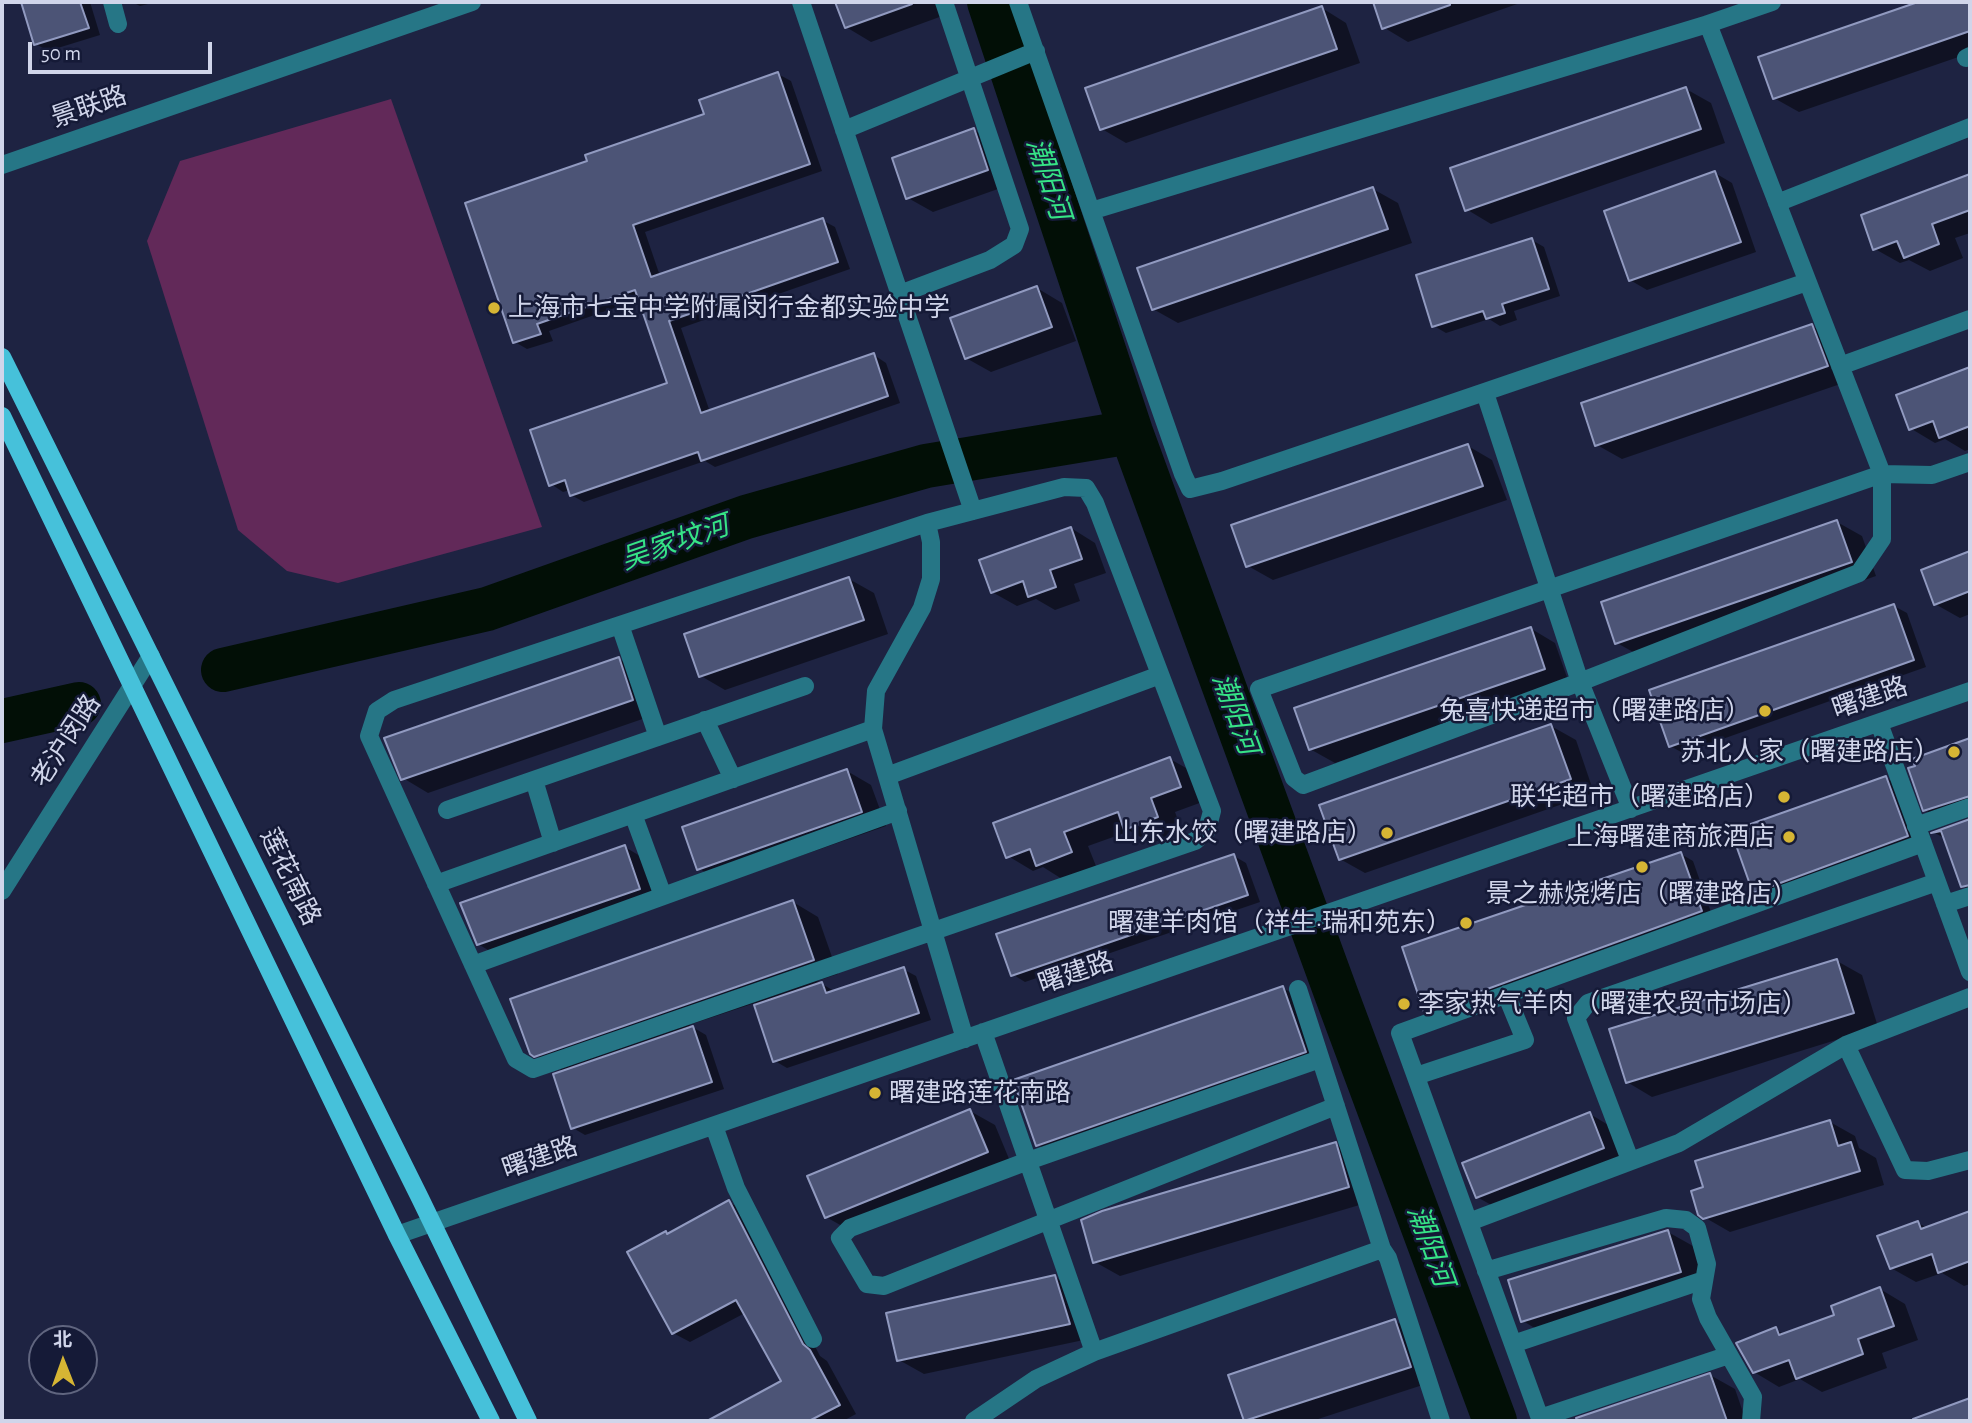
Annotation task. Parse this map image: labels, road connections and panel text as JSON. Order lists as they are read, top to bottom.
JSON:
{
  "streets": {
    "main road": ["莲花南路"],
    "street": ["景联路", "曙建路", "老沪闵路"]
  },
  "crossings": [
    ["曙建路", "莲花南路"],
    ["老沪闵路", "莲花南路"]
  ],
  "water": ["潮阳河", "吴家坟河"],
  "places": [
    "上海市七宝中学附属闵行金都实验中学",
    "兔喜快递超市（曙建路店）",
    "苏北人家（曙建路店）",
    "联华超市（曙建路店）",
    "山东水饺（曙建路店）",
    "上海曙建商旅酒店",
    "景之赫烧烤店（曙建路店）",
    "曙建羊肉馆（祥生·瑞和苑东）",
    "李家热气羊肉（曙建农贸市场店）",
    "曙建路莲花南路"
  ],
  "scale_bar": "50 m",
  "north": "top"
}
